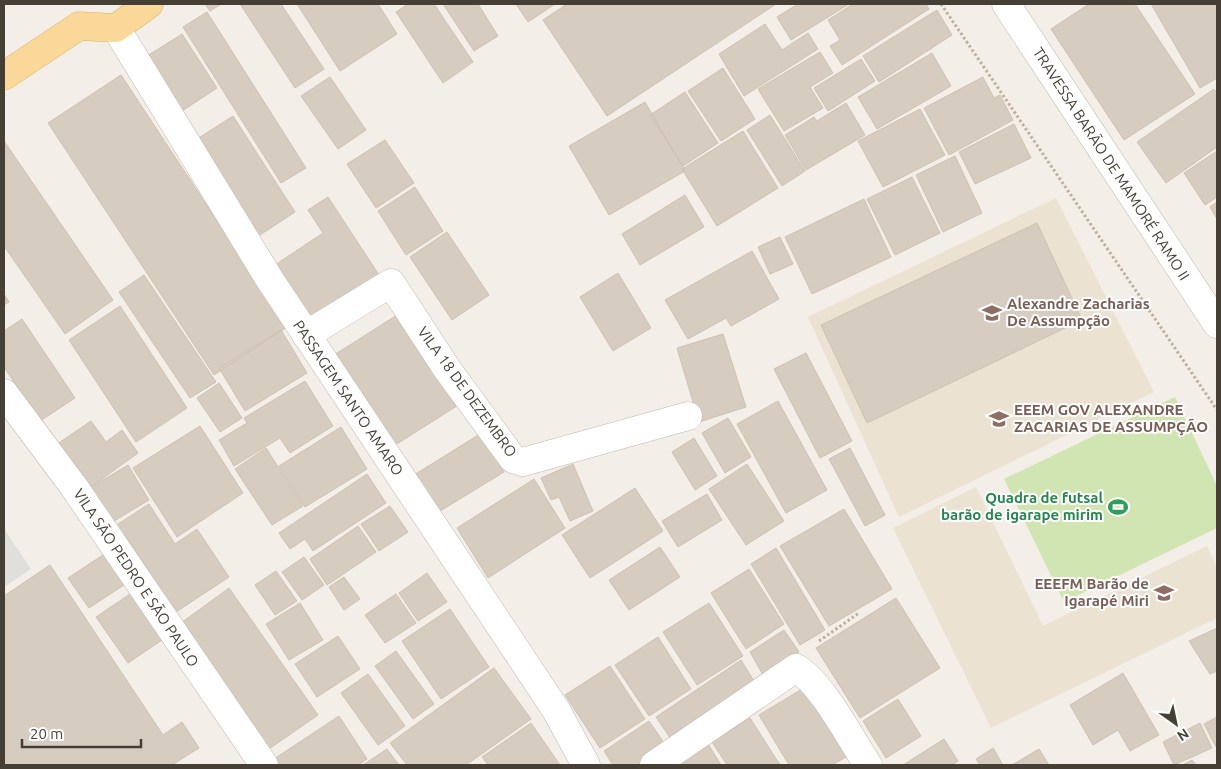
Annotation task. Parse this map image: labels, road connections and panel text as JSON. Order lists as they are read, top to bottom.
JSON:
{
  "streets": {
    "street": [
      "TRAVESSA BARÃO DE MAMORÉ RAMO II",
      "VILA 18 DE DEZEMBRO",
      "PASSAGEM SANTO AMARO",
      "VILA SÃO PEDRO E SÃO PAULO"
    ]
  },
  "crossings": [
    ["VILA 18 DE DEZEMBRO", "PASSAGEM SANTO AMARO"]
  ],
  "places": {
    "school or university": ["Alexandre Zacharias De Assumpção", "EEEM GOV ALEXANDRE ZACARIAS DE ASSUMPÇÃO", "EEEFM Barão de Igarapé Miri"],
    "sports": ["Quadra de futsal barão de igarape mirim"]
  },
  "scale_bar": "20 m",
  "north": "bottom right"
}
